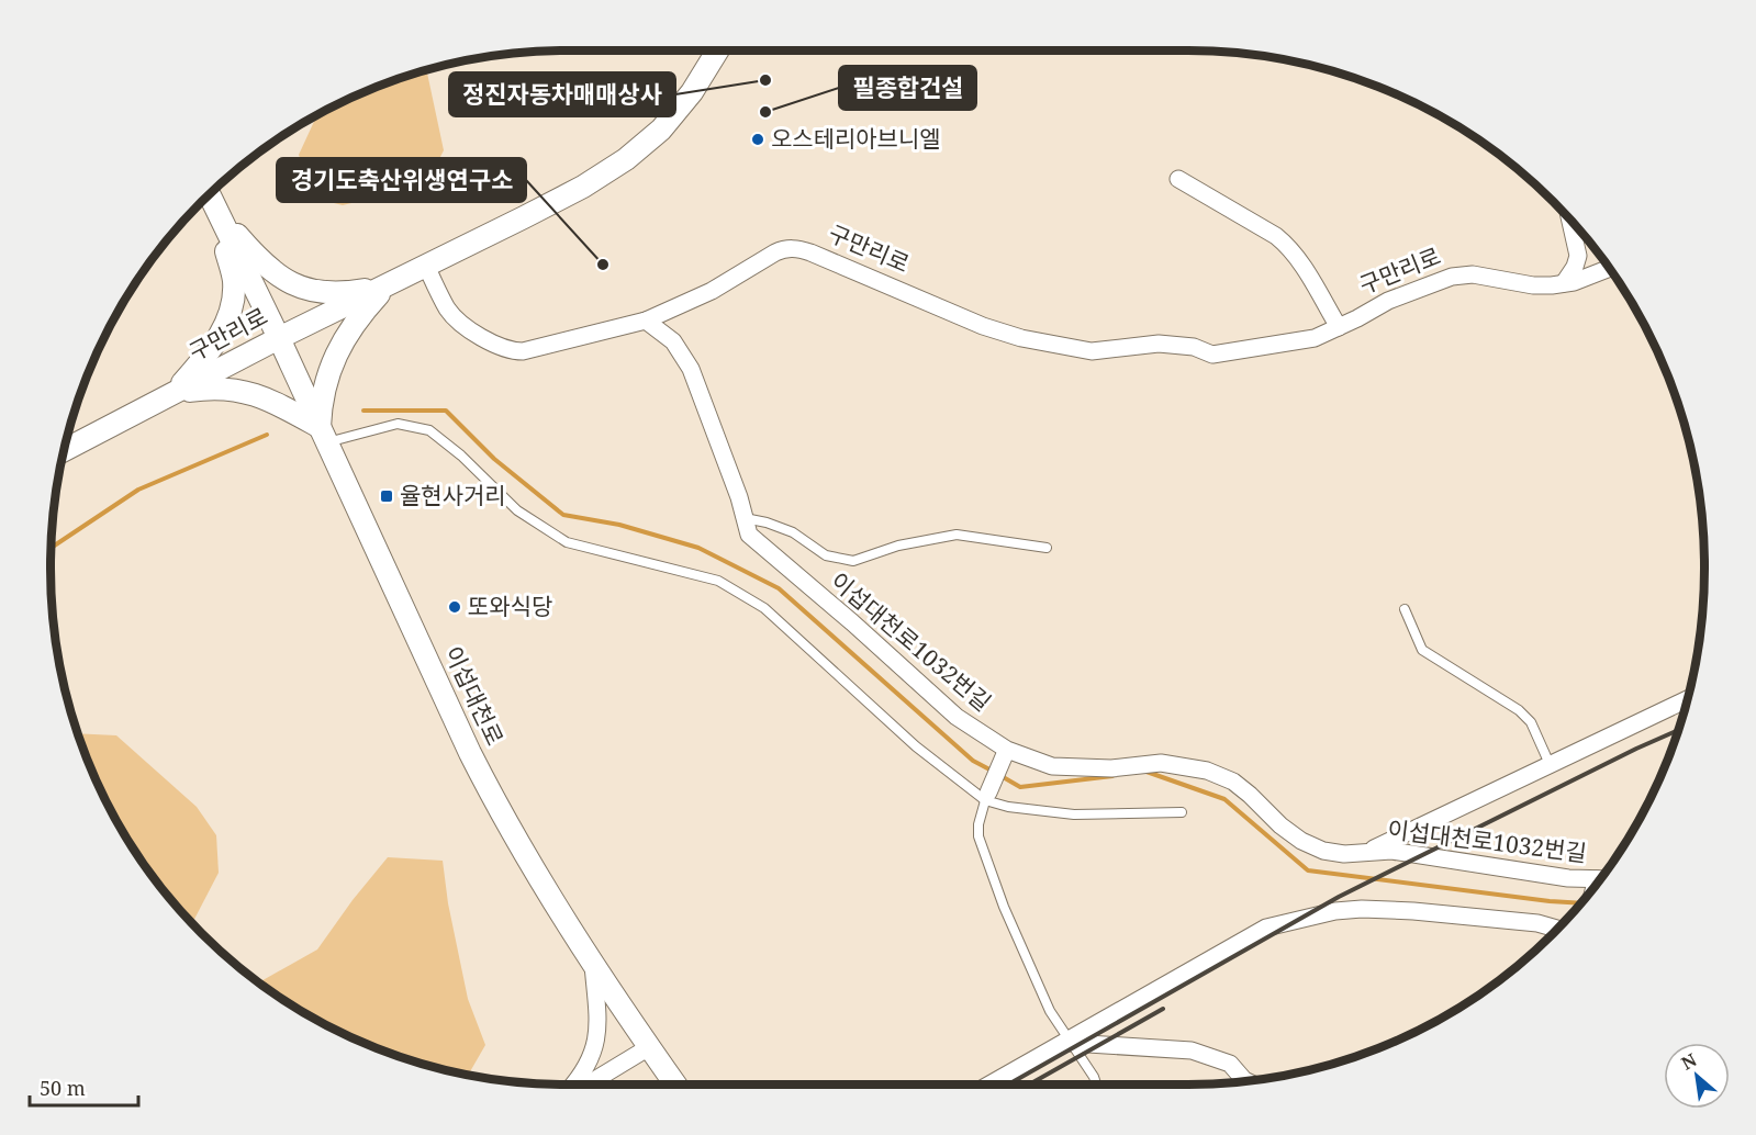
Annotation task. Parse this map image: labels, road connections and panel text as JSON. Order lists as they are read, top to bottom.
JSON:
{
  "streets": {
    "street": ["구만리로", "이섭대천로1032번길", "이섭대천로"]
  },
  "crossings": [
    ["구만리로", "이섭대천로1032번길"],
    ["구만리로", "이섭대천로"]
  ],
  "places": {
    "other": [
      "정진자동차매매상사",
      "필종합건설",
      "오스테리아브니엘",
      "경기도축산위생연구소",
      "또와식당"
    ],
    "transit": ["율현사거리"]
  },
  "scale_bar": "50 m",
  "north": "top left"
}
